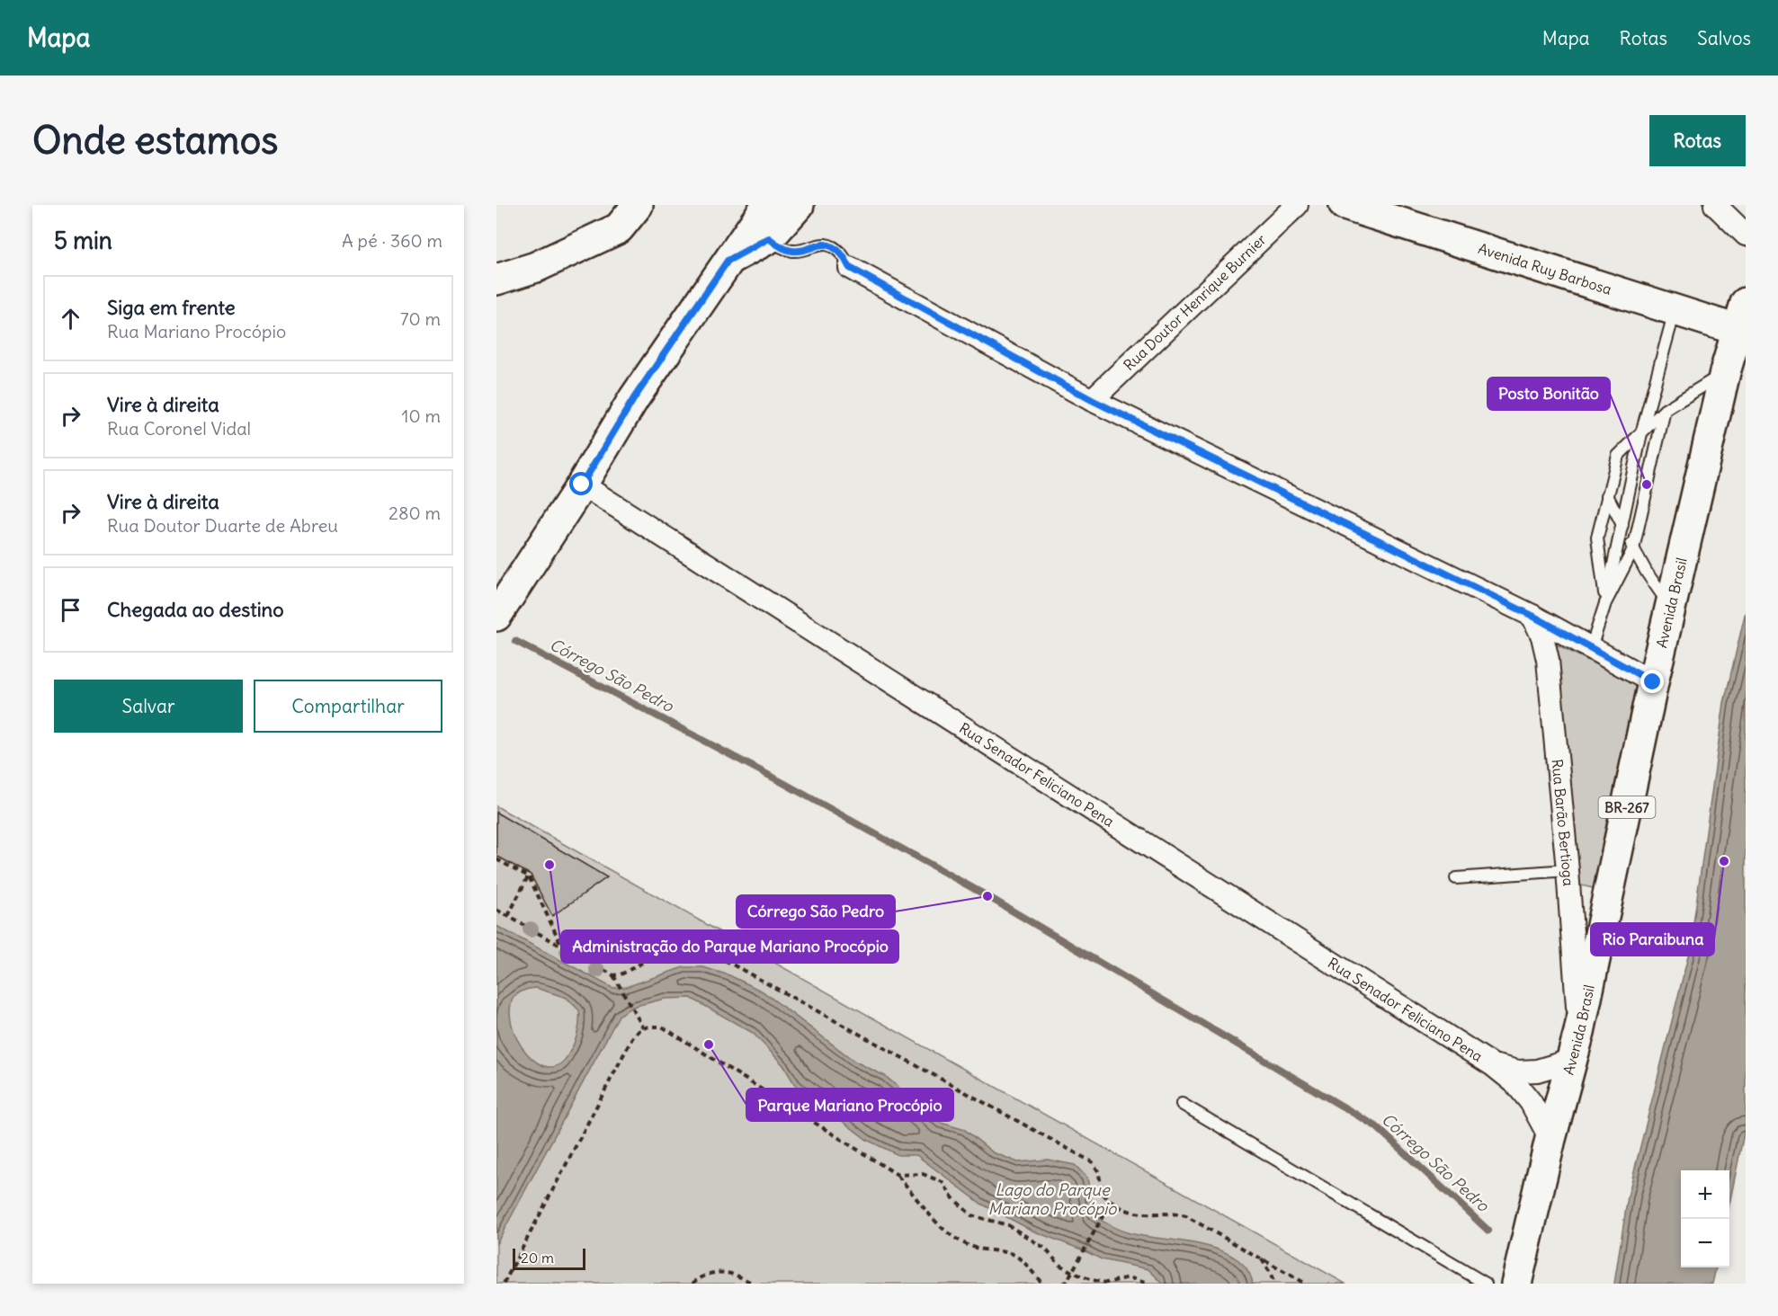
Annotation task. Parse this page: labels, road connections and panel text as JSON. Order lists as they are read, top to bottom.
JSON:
{
  "streets": {
    "main road": ["Avenida Ruy Barbosa", "Avenida Brasil", "BR-267"],
    "street": ["Rua Doutor Henrique Burnier", "Rua Senador Feliciano Pena", "Rua Barão Bertioga"]
  },
  "crossings": [
    ["Avenida Ruy Barbosa", "Avenida Brasil"],
    ["Avenida Brasil", "Rua Senador Feliciano Pena"],
    ["Avenida Brasil", "Rua Barão Bertioga"],
    ["Rua Senador Feliciano Pena", "Rua Barão Bertioga"]
  ],
  "water": ["Córrego São Pedro", "Lago do Parque Mariano Procópio"],
  "places": [
    "Posto Bonitão",
    "Rio Paraibuna",
    "Administração do Parque Mariano Procópio",
    "Córrego São Pedro",
    "Parque Mariano Procópio"
  ],
  "scale_bar": "20 m",
  "page": {
    "header": "Mapa",
    "nav": ["Mapa", "Rotas", "Salvos"],
    "buttons": [
      "Rotas",
      ["Salvar", "Compartilhar"]
    ],
    "title": "Onde estamos",
    "heading": ["5 min", "A pé · 360 m"],
    "list": [
      ["Siga em frente", "Rua Mariano Procópio", "70 m"],
      ["Vire à direita", "Rua Coronel Vidal", "10 m"],
      ["Vire à direita", "Rua Doutor Duarte de Abreu", "280 m"],
      "Chegada ao destino"
    ],
    "map_buttons": ["+", "−"],
    "scale": "20 m"
  }
}
